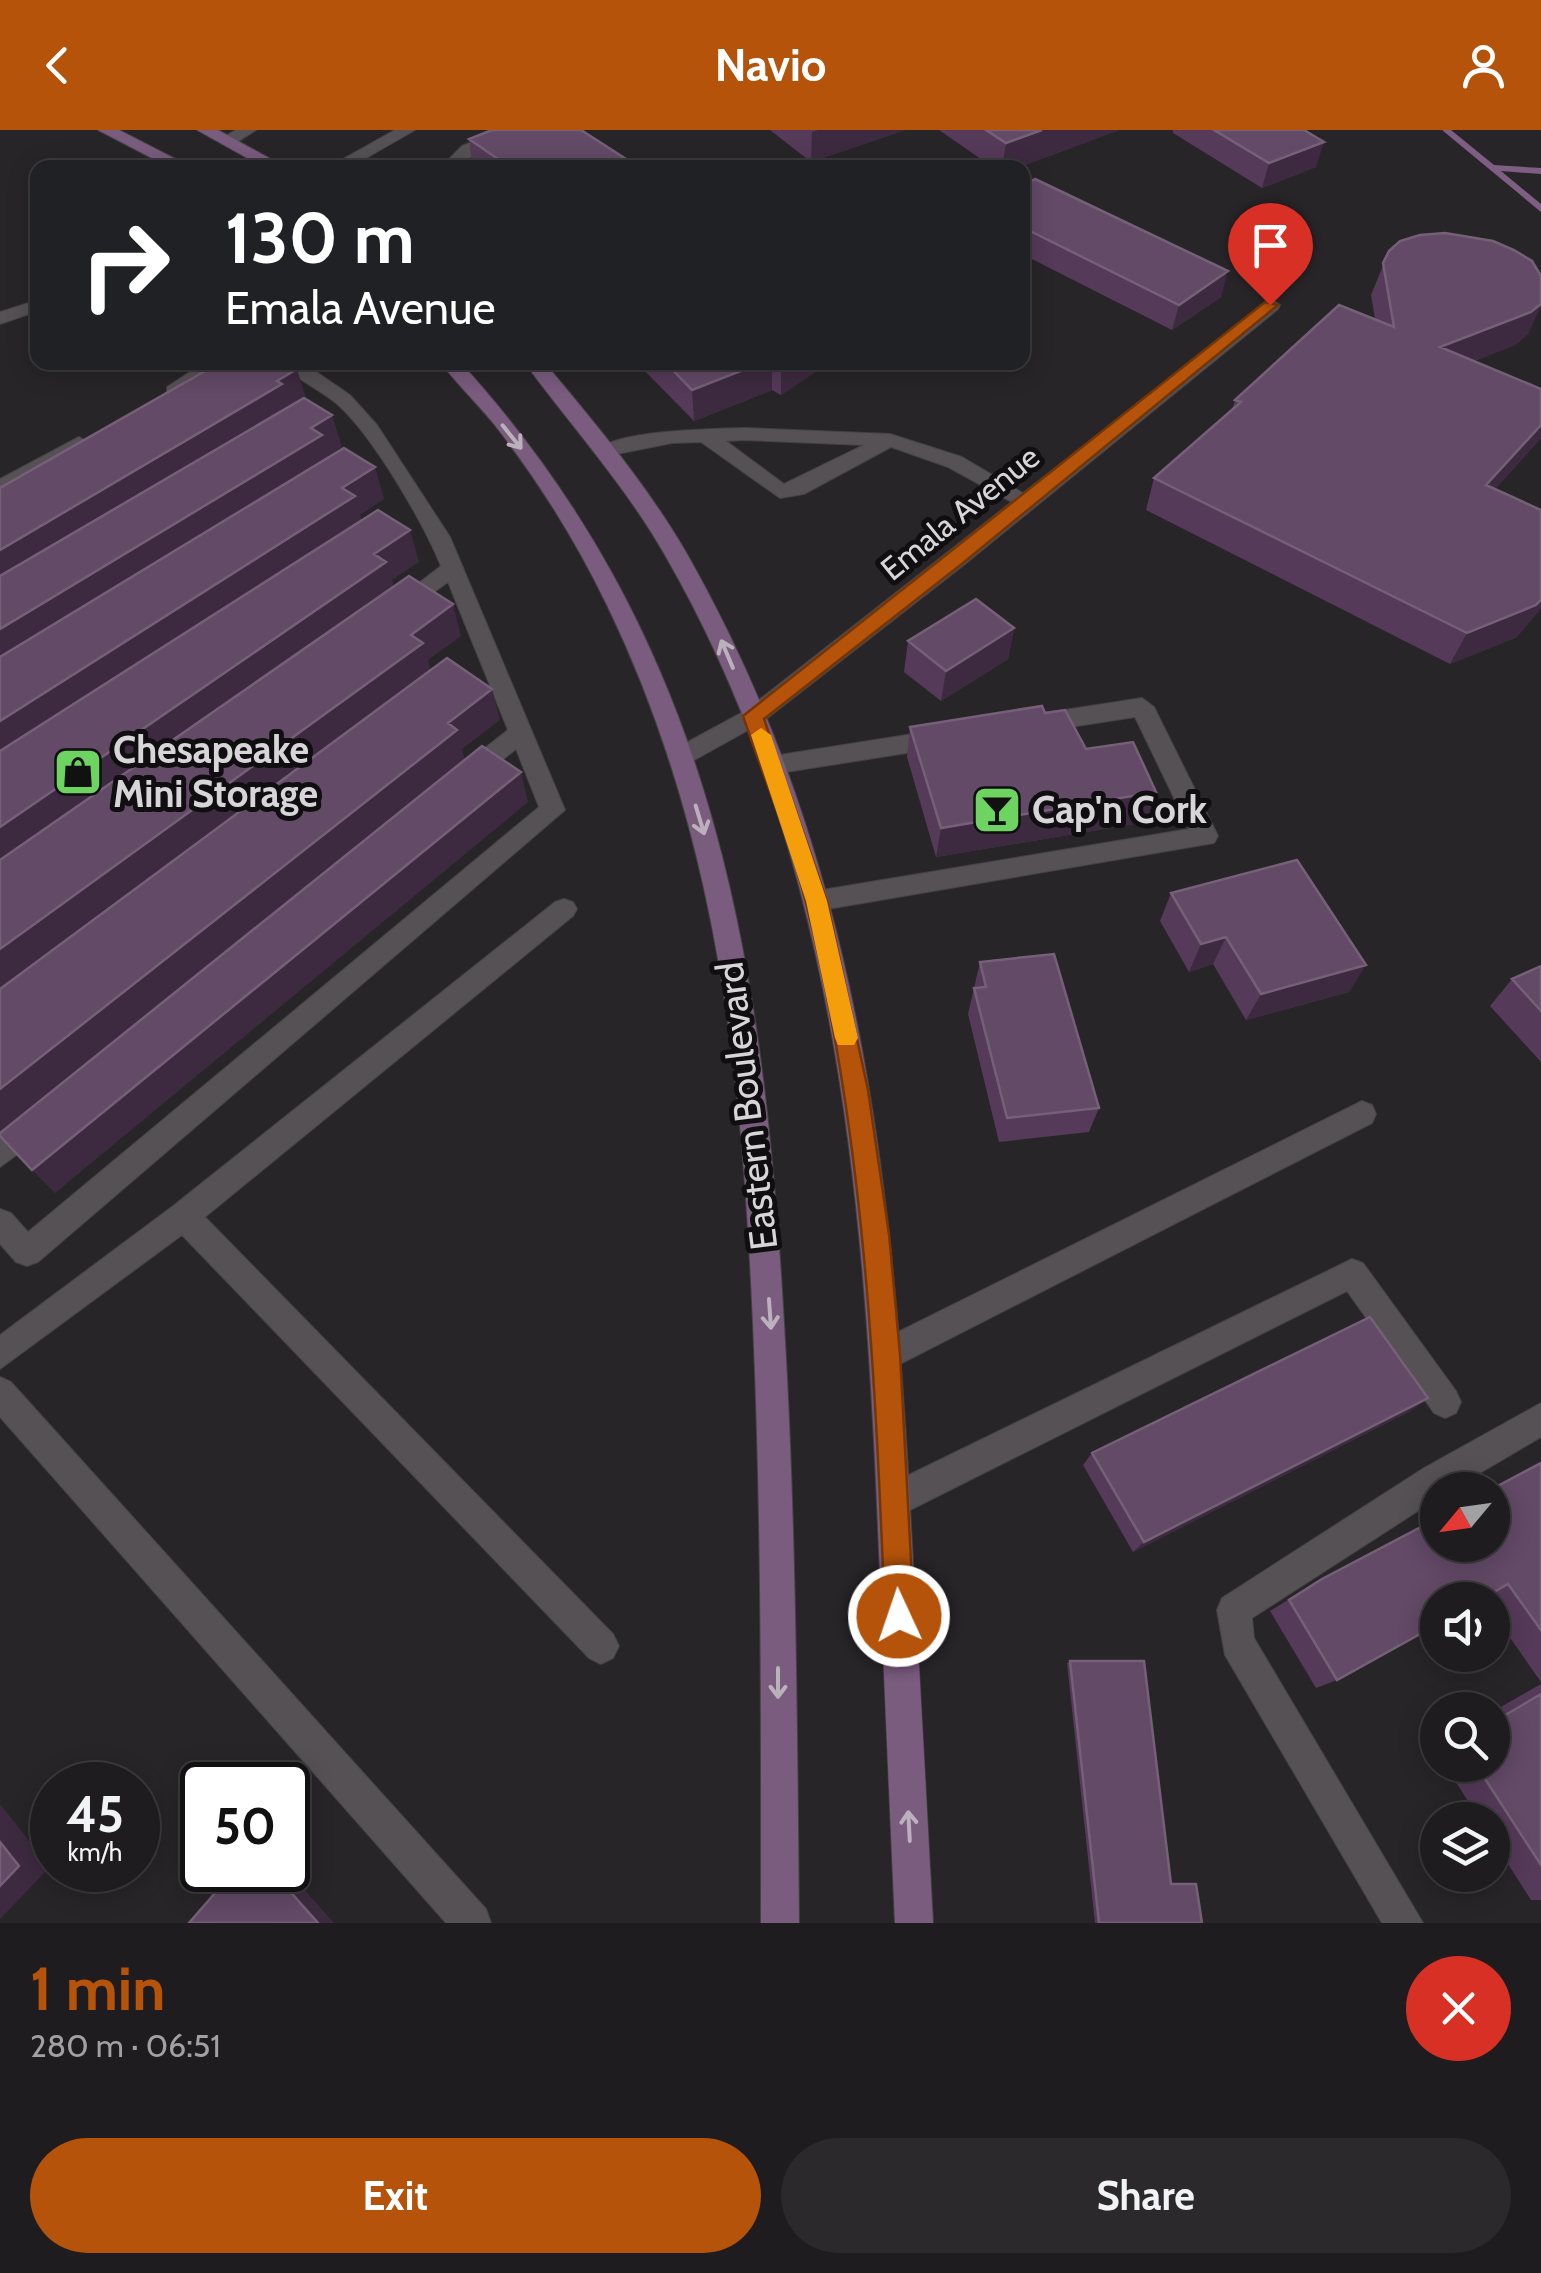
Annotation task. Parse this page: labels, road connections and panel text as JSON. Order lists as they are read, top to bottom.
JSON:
{
  "streets": {
    "main road": ["Eastern Boulevard"],
    "street": ["Emala Avenue"]
  },
  "crossings": [
    ["Emala Avenue", "Eastern Boulevard"]
  ],
  "places": {
    "shop": ["Chesapeake Mini Storage"],
    "bar": ["Cap'n Cork"]
  },
  "north": "bottom left",
  "page": {
    "header": "Navio",
    "turn": ["130 m", "Emala Avenue"],
    "speed": "45 km/h",
    "limit": "50",
    "heading": ["1 min", "280 m · 06:51"],
    "buttons": ["Exit", "Share"]
  }
}
